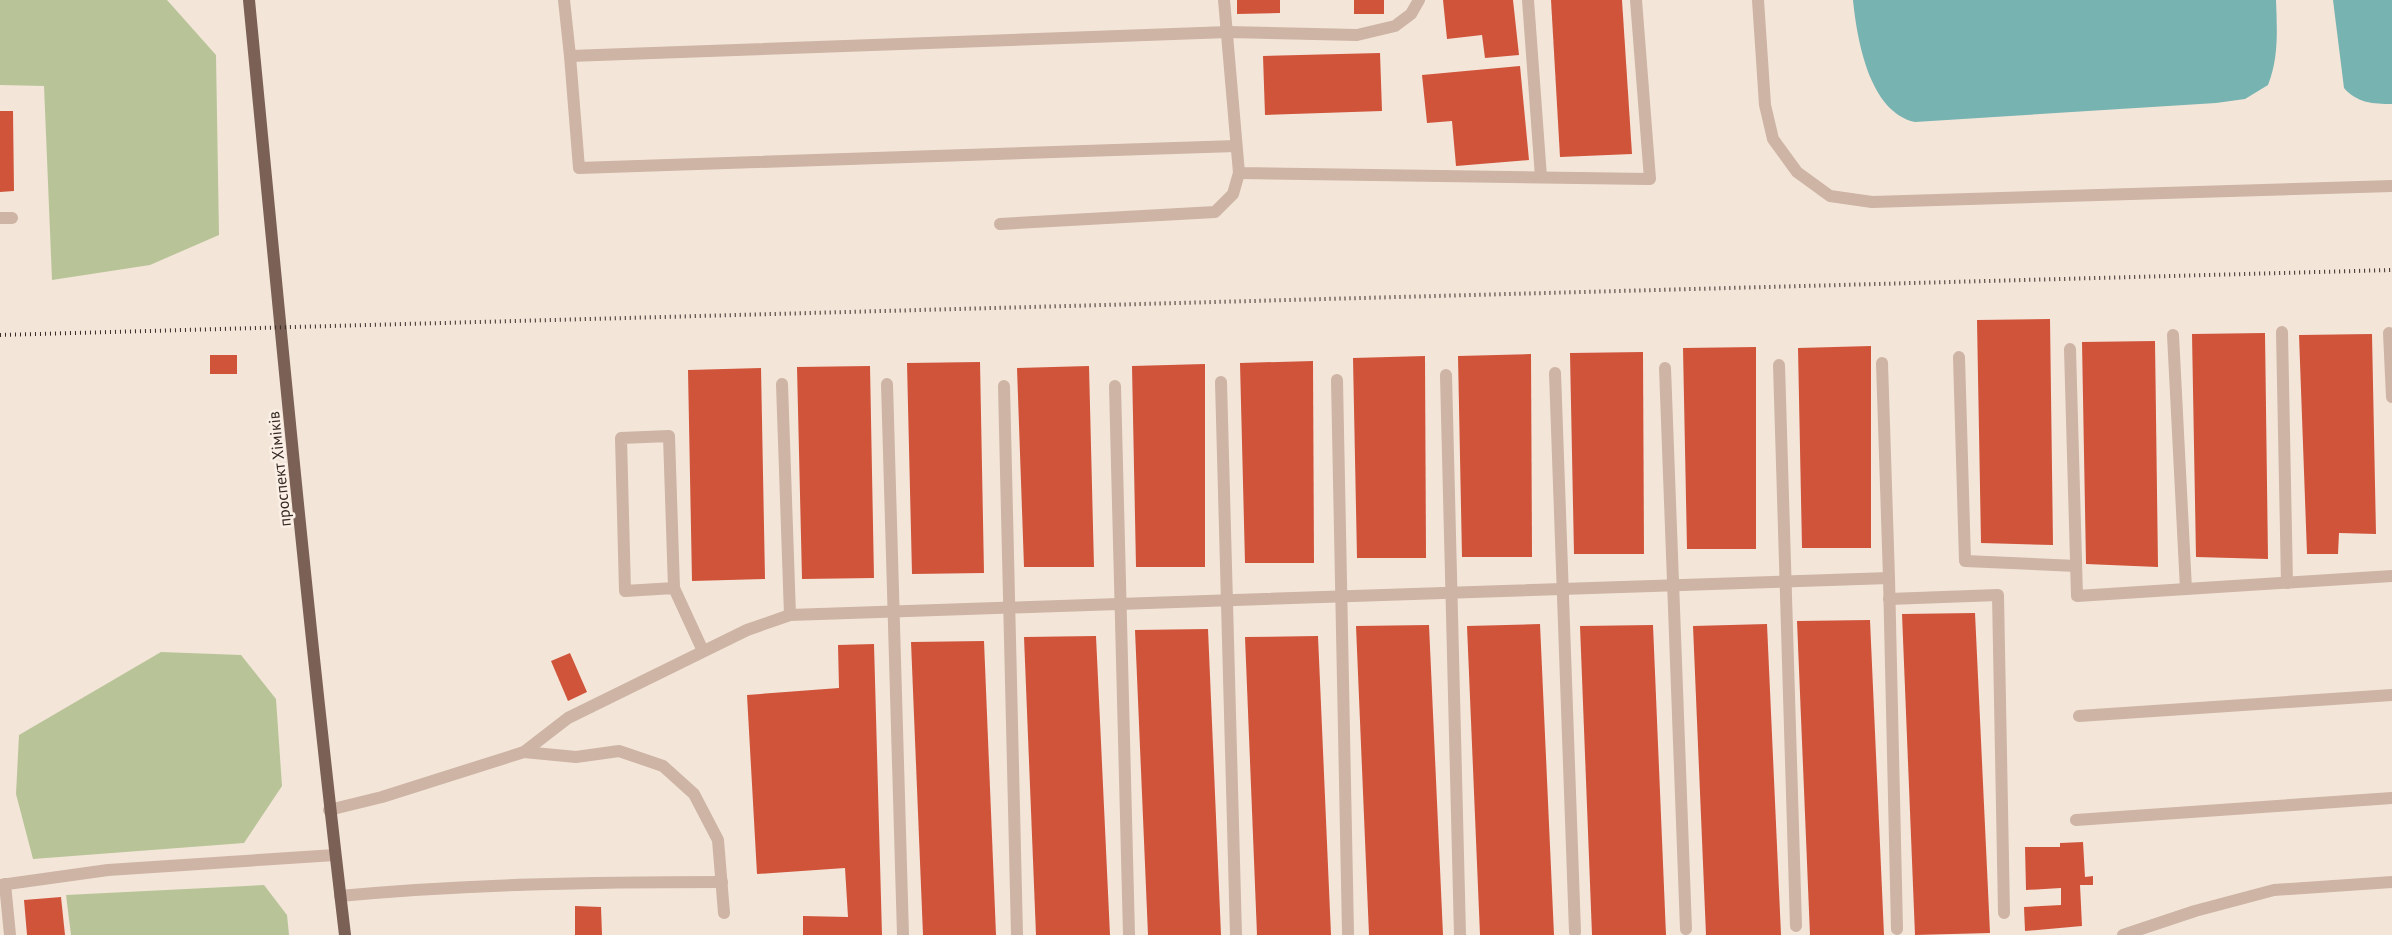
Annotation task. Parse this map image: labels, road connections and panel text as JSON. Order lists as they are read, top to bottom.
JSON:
{
  "streets": {
    "main road": ["проспект Хіміків"]
  }
}
